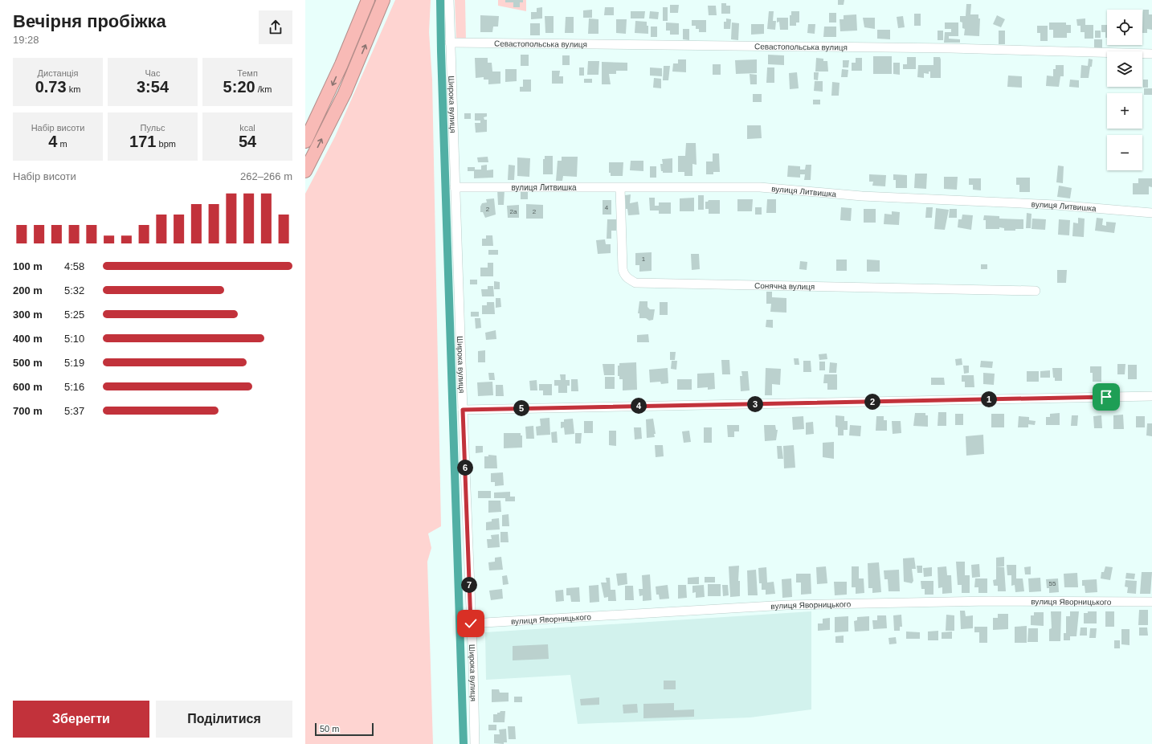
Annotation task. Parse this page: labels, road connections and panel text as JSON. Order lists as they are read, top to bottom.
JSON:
{
  "streets": {
    "street": [
      "Севастопольська вулиця",
      "Широка вулиця",
      "вулиця Литвишка",
      "Сонячна вулиця",
      "вулиця Яворницького"
    ]
  },
  "crossings": [
    ["Севастопольська вулиця", "Широка вулиця"],
    ["Широка вулиця", "вулиця Литвишка"],
    ["Широка вулиця", "вулиця Яворницького"],
    ["вулиця Литвишка", "Сонячна вулиця"]
  ],
  "house_numbers": [
    "4",
    "2",
    "2а",
    "2",
    "1",
    "55"
  ],
  "scale_bar": "50 m",
  "page": {
    "heading": ["Вечірня пробіжка", "19:28"],
    "map_buttons": ["+", "−"],
    "stats": [
      ["Дистанція", "0.73 km"],
      ["Час", "3:54"],
      ["Темп", "5:20 /km"],
      ["Набір висоти", "4 m"],
      ["Пульс", "171 bpm"],
      ["kcal", "54"]
    ],
    "chart": ["Набір висоти", "262–266 m"],
    "list": [
      {
        "name": "100 m",
        "note": "4:58"
      },
      {
        "name": "200 m",
        "note": "5:32"
      },
      {
        "name": "300 m",
        "note": "5:25"
      },
      {
        "name": "400 m",
        "note": "5:10"
      },
      {
        "name": "500 m",
        "note": "5:19"
      },
      {
        "name": "600 m",
        "note": "5:16"
      },
      {
        "name": "700 m",
        "note": "5:37"
      }
    ],
    "pins": [
      "1",
      "2",
      "3",
      "4",
      "5",
      "6",
      "7"
    ],
    "buttons": ["Зберегти", "Поділитися"],
    "scale": "50 m"
  }
}
